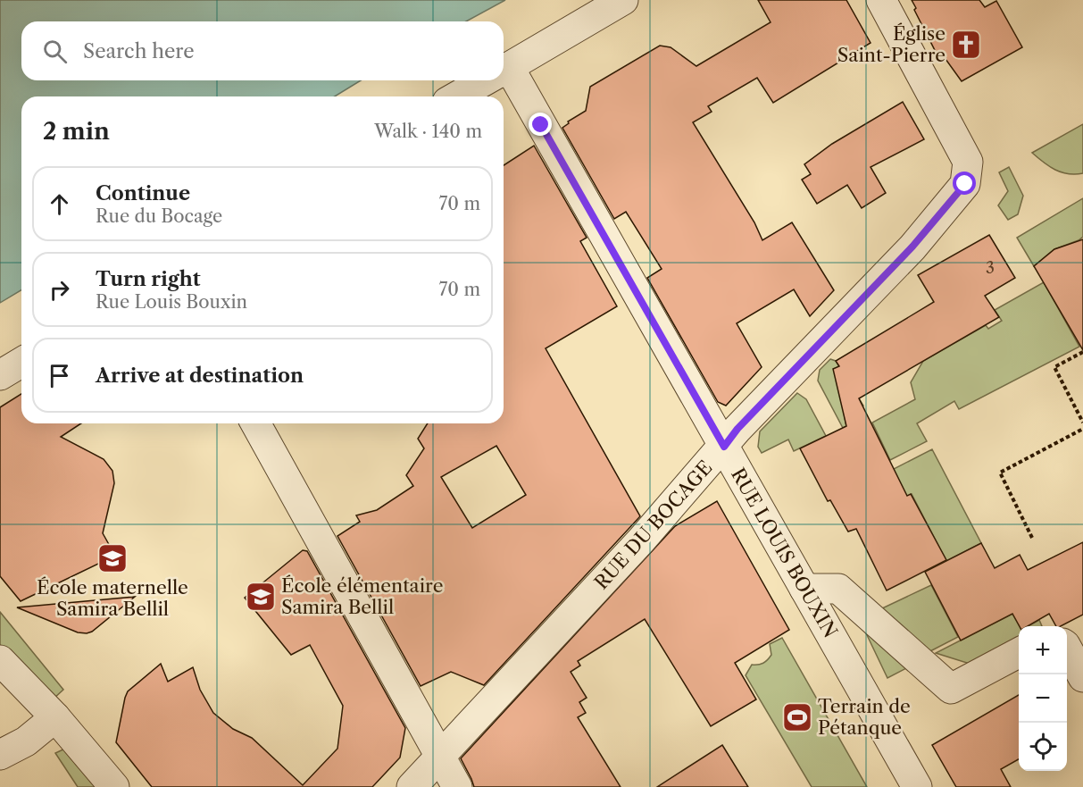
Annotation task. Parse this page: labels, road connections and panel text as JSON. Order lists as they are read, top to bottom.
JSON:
{
  "streets": {
    "street": ["RUE DU BOCAGE", "RUE LOUIS BOUXIN"]
  },
  "crossings": [
    ["RUE DU BOCAGE", "RUE LOUIS BOUXIN"]
  ],
  "places": {
    "church": ["Église Saint-Pierre"],
    "school or university": ["École maternelle Samira Bellil", "École élémentaire Samira Bellil"],
    "sports": ["Terrain de Pétanque"]
  },
  "house_numbers": ["3"],
  "page": {
    "search": "Search here",
    "heading": ["2 min", "Walk · 140 m"],
    "list": [
      ["Continue", "Rue du Bocage", "70 m"],
      ["Turn right", "Rue Louis Bouxin", "70 m"],
      "Arrive at destination"
    ],
    "map_buttons": ["+", "−"]
  }
}
